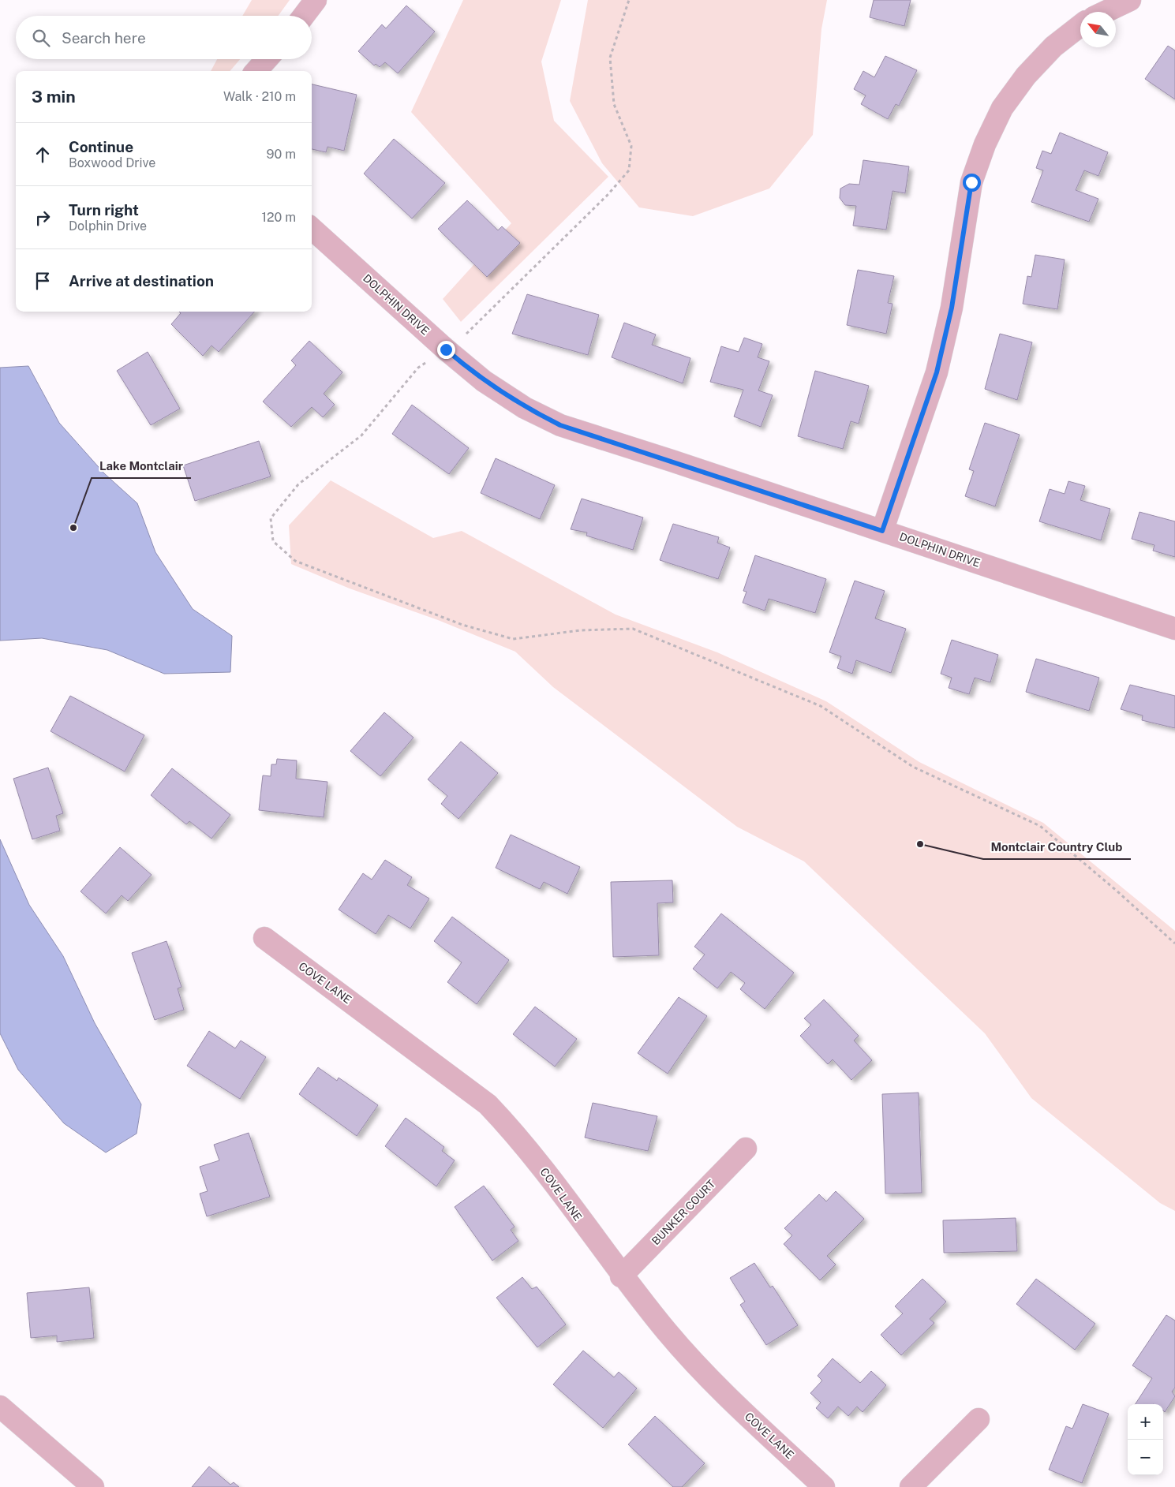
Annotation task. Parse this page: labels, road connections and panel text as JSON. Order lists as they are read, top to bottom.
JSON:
{
  "streets": {
    "street": ["DOLPHIN DRIVE", "COVE LANE", "BUNKER COURT"]
  },
  "crossings": [
    ["COVE LANE", "BUNKER COURT"]
  ],
  "places": ["Lake Montclair", "Montclair Country Club"],
  "north": "top left",
  "page": {
    "search": "Search here",
    "heading": ["3 min", "Walk · 210 m"],
    "list": [
      ["Continue", "Boxwood Drive", "90 m"],
      ["Turn right", "Dolphin Drive", "120 m"],
      "Arrive at destination"
    ],
    "map_buttons": ["+", "−"]
  }
}
